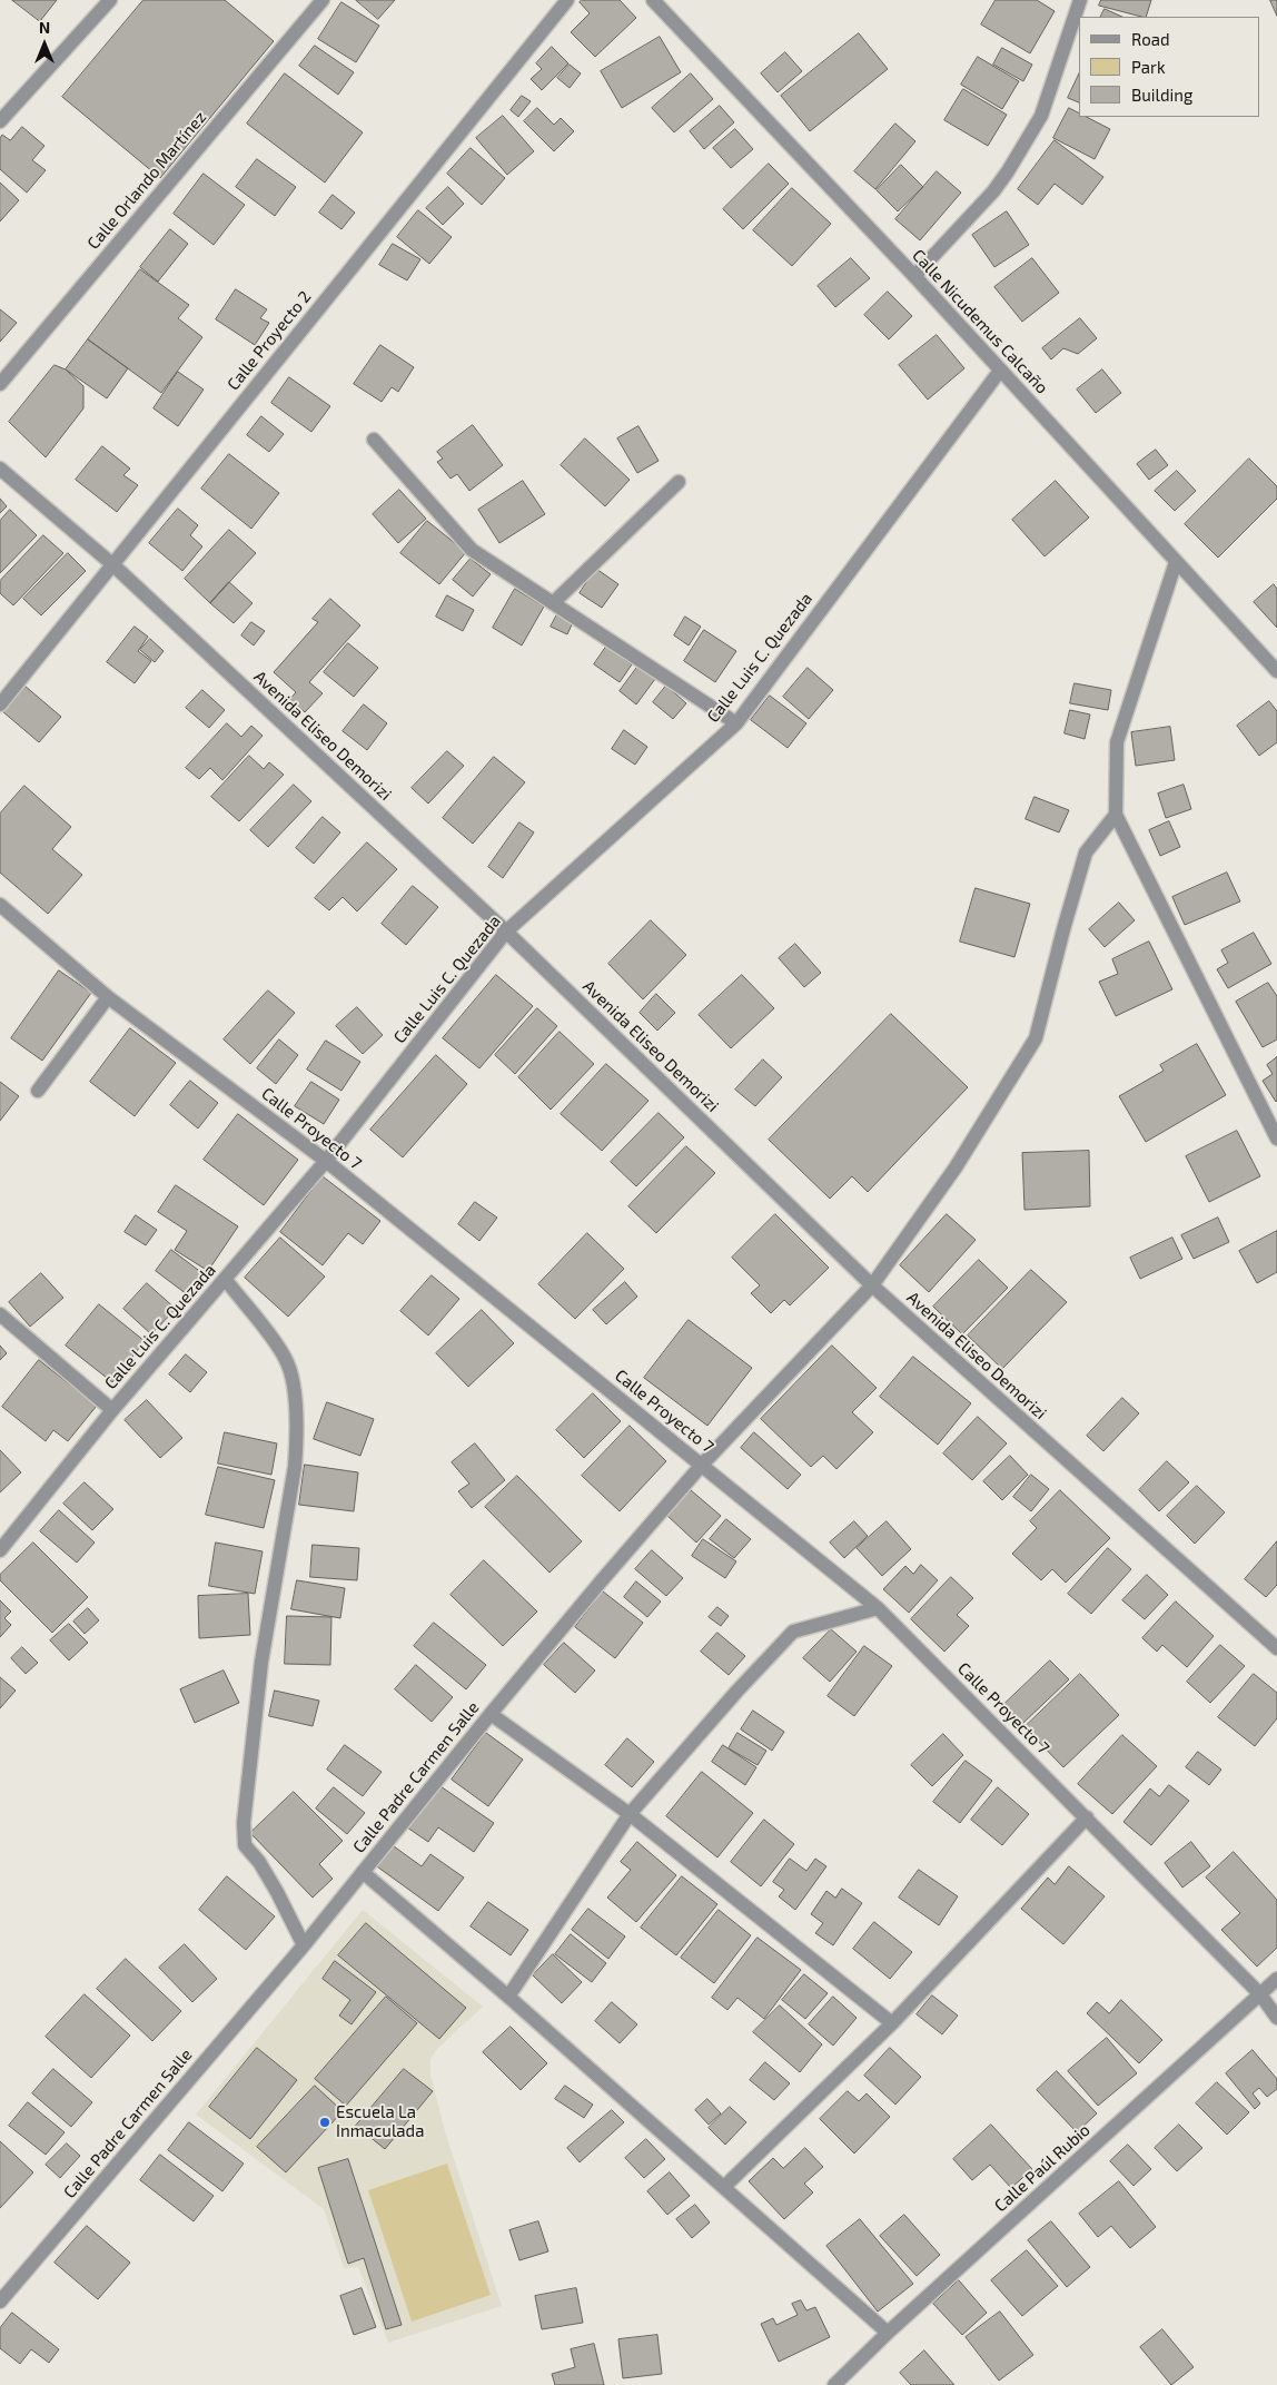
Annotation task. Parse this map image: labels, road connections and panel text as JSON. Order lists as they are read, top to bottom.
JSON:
{
  "streets": {
    "street": [
      "Calle Orlando Martínez",
      "Calle Nicudemus Calcaño",
      "Calle Proyecto 2",
      "Calle Luis C. Quezada",
      "Avenida Eliseo Demorizi",
      "Calle Proyecto 7",
      "Calle Padre Carmen Salle",
      "Calle Paúl Rubio"
    ]
  },
  "crossings": [
    ["Calle Nicudemus Calcaño", "Calle Luis C. Quezada"],
    ["Calle Proyecto 2", "Avenida Eliseo Demorizi"],
    ["Calle Luis C. Quezada", "Avenida Eliseo Demorizi"],
    ["Calle Luis C. Quezada", "Calle Proyecto 7"],
    ["Avenida Eliseo Demorizi", "Calle Padre Carmen Salle"],
    ["Calle Proyecto 7", "Calle Padre Carmen Salle"],
    ["Calle Proyecto 7", "Calle Paúl Rubio"]
  ],
  "places": ["Escuela La Inmaculada"],
  "legend": ["Road", "Park", "Building"],
  "north": "top"
}
